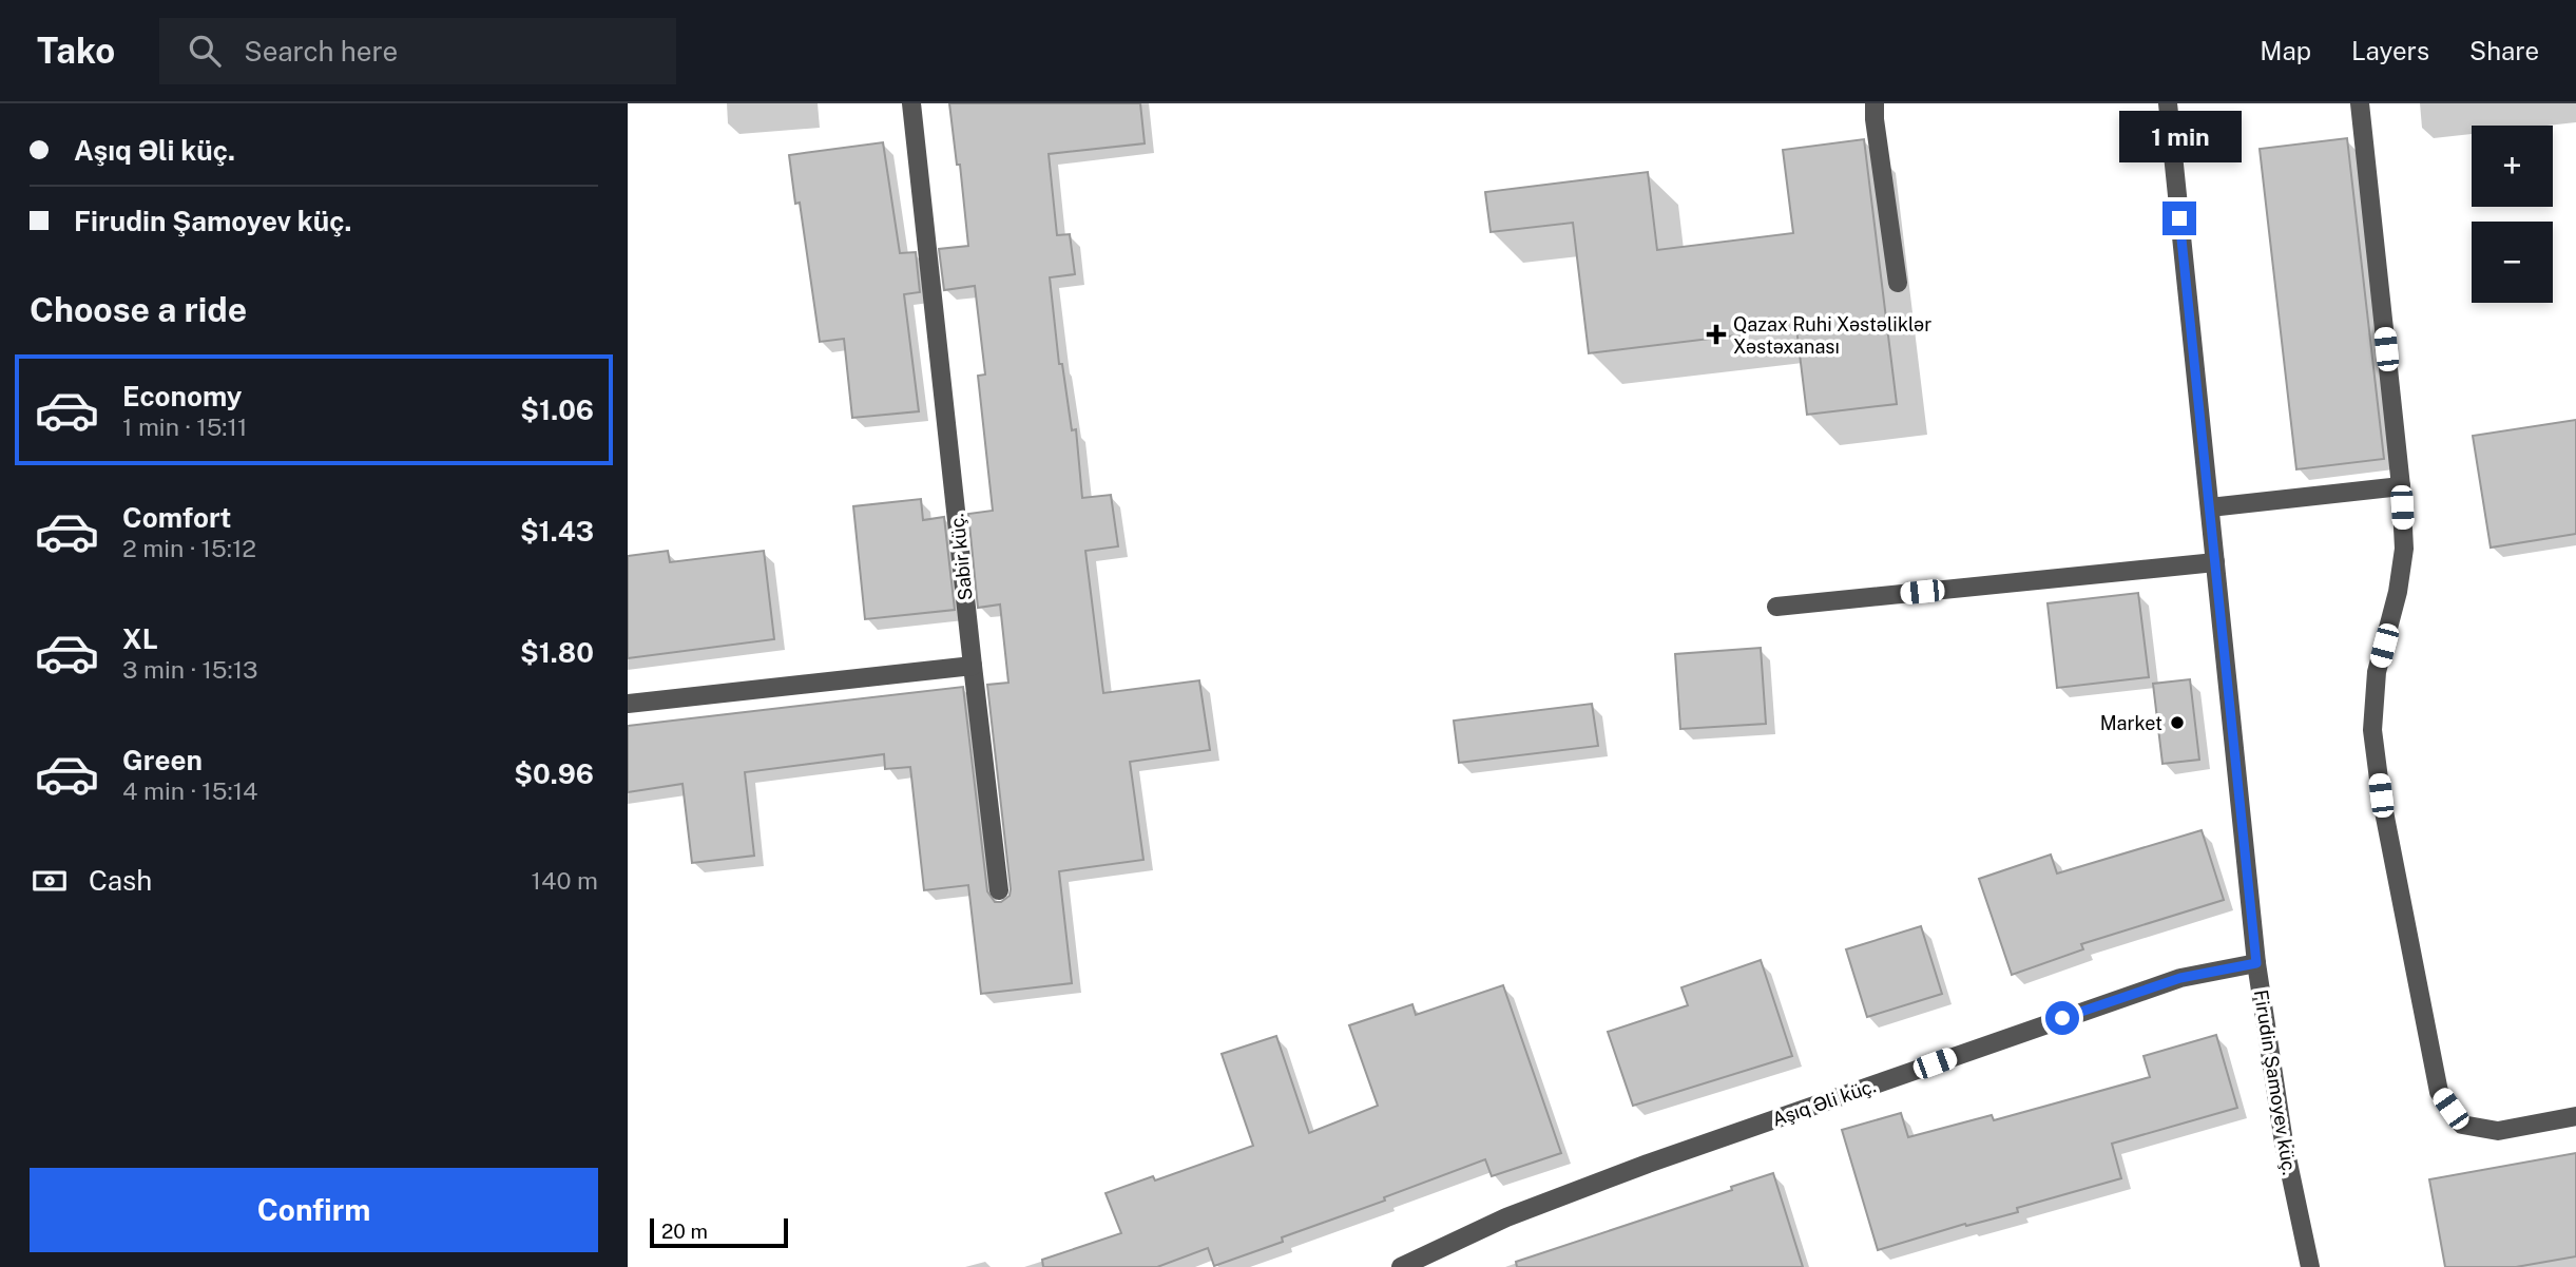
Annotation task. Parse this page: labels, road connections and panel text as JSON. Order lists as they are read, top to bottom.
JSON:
{
  "streets": {
    "street": ["Sabir küç.", "Firudin Şamoyev küç.", "Aşıq Əli küç."]
  },
  "crossings": [
    ["Firudin Şamoyev küç.", "Aşıq Əli küç."]
  ],
  "places": {
    "health": ["Qazax Ruhi Xəstəliklər Xəstəxanası"],
    "other": ["Market"]
  },
  "scale_bar": "20 m",
  "page": {
    "header": "Tako",
    "search": "Search here",
    "nav": ["Map", "Layers", "Share"],
    "banner": ["Aşıq Əli küç.", "Firudin Şamoyev küç."],
    "bubble": "1 min",
    "map_buttons": ["+", "−"],
    "heading": "Choose a ride",
    "list": [
      {
        "name": "Economy",
        "note": "1 min · 15:11",
        "value": "$1.06"
      },
      {
        "name": "Comfort",
        "note": "2 min · 15:12",
        "value": "$1.43"
      },
      {
        "name": "XL",
        "note": "3 min · 15:13",
        "value": "$1.80"
      },
      {
        "name": "Green",
        "note": "4 min · 15:14",
        "value": "$0.96"
      }
    ],
    "pay": ["Cash", "140 m"],
    "buttons": "Confirm",
    "scale": "20 m"
  }
}
